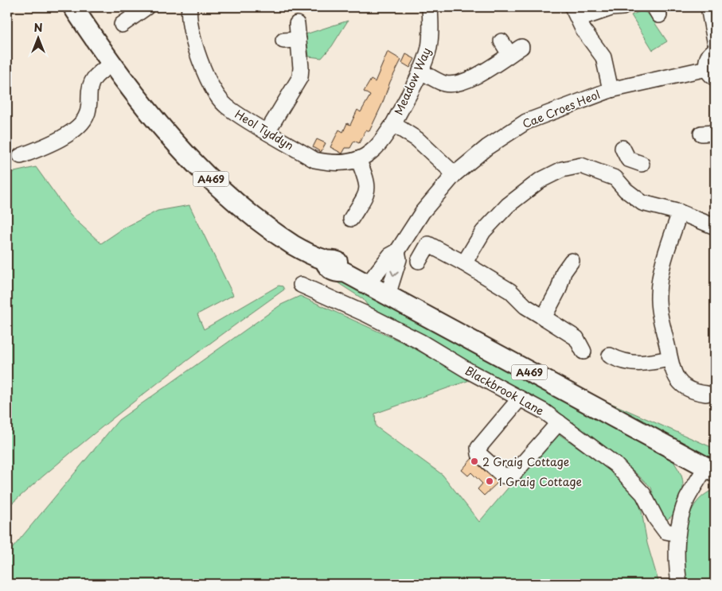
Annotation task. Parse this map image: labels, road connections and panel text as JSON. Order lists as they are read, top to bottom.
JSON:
{
  "streets": {
    "main road": ["A469"],
    "street": [
      "Meadow Way",
      "Cae Croes Heol",
      "Heol Tyddyn",
      "Blackbrook Lane"
    ]
  },
  "crossings": [
    ["Meadow Way", "Cae Croes Heol"],
    ["Meadow Way", "Heol Tyddyn"],
    ["Cae Croes Heol", "A469"]
  ],
  "places": ["2 Graig Cottage", "1 Graig Cottage"],
  "north": "top"
}
